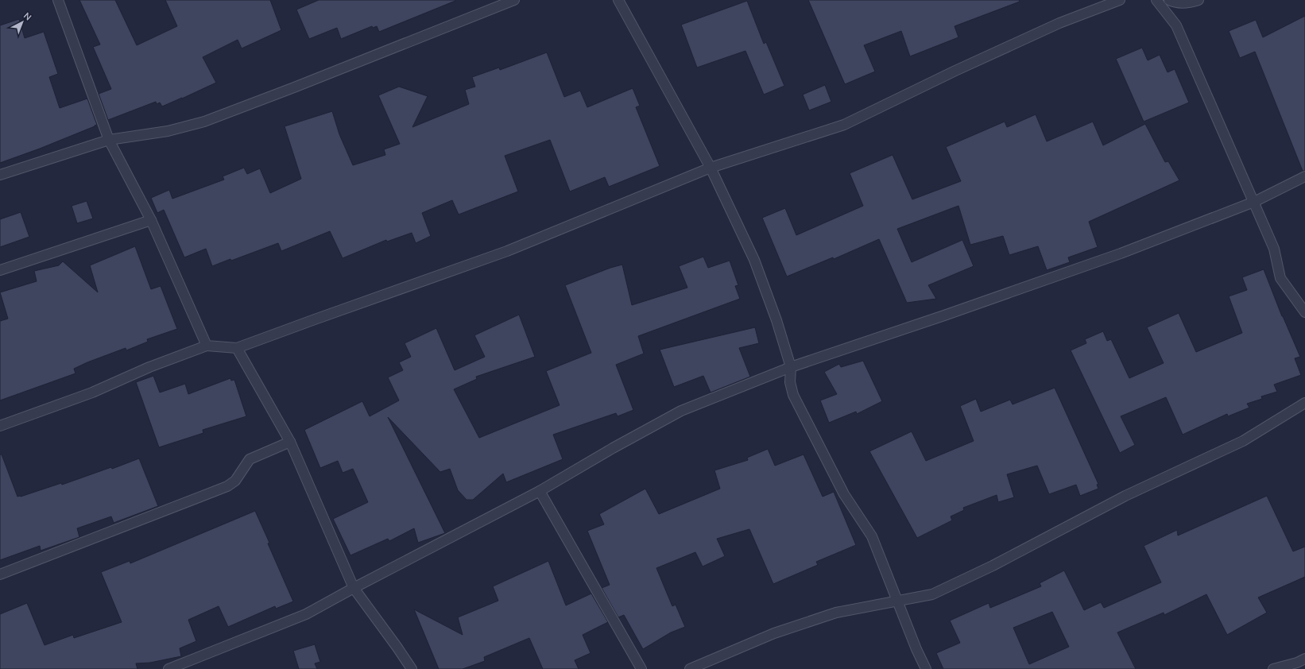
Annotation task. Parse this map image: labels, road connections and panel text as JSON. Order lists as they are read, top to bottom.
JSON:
{
  "north": "top right"
}
